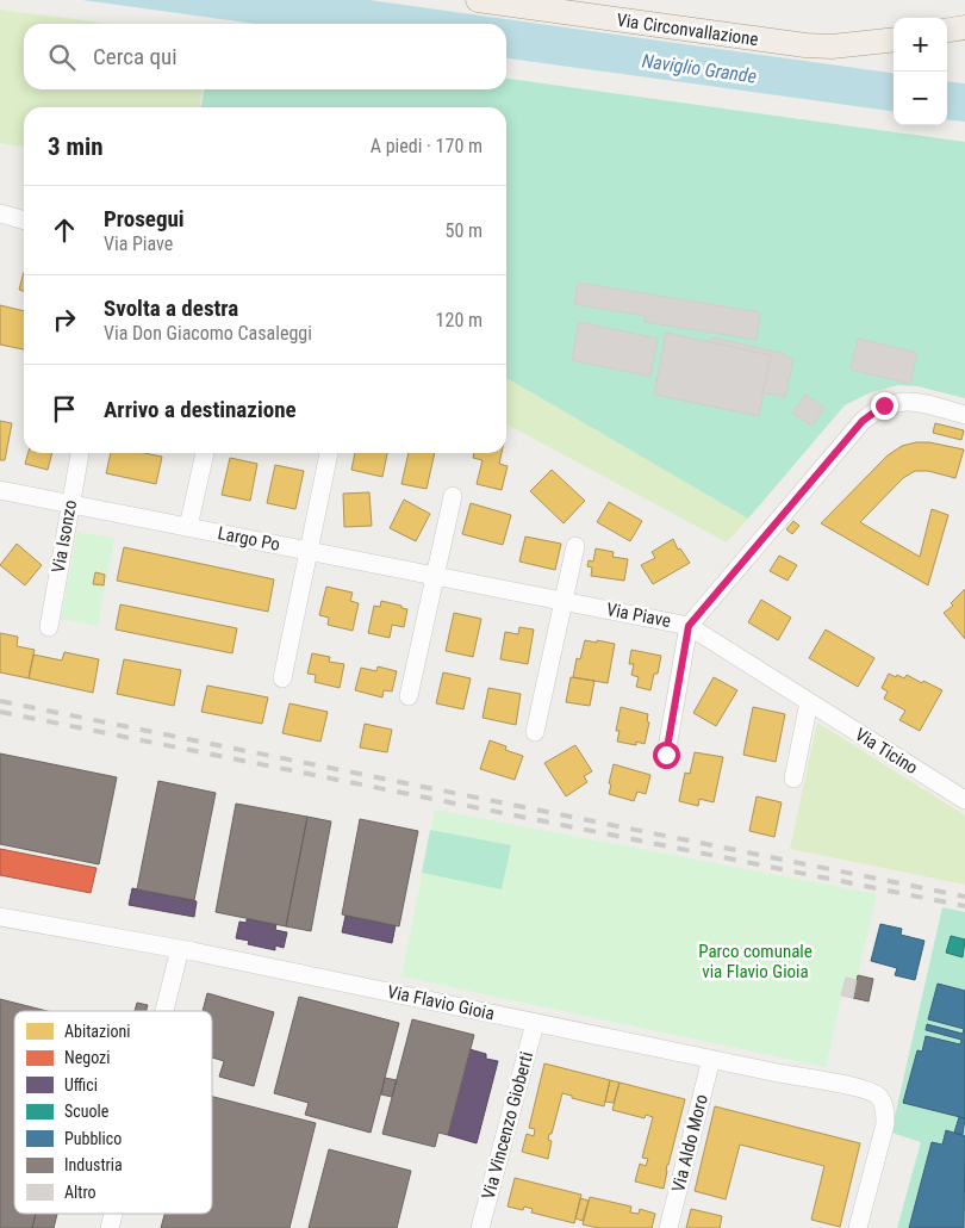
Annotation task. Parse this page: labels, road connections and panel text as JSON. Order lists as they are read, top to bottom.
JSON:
{
  "streets": {
    "main road": ["Via Circonvallazione"],
    "street": [
      "Via Isonzo",
      "Largo Po",
      "Via Piave",
      "Via Ticino",
      "Via Flavio Gioia",
      "Via Vincenzo Gioberti",
      "Via Aldo Moro"
    ]
  },
  "crossings": [
    ["Via Isonzo", "Largo Po"],
    ["Largo Po", "Via Piave"],
    ["Via Piave", "Via Ticino"],
    ["Via Flavio Gioia", "Via Vincenzo Gioberti"],
    ["Via Flavio Gioia", "Via Aldo Moro"]
  ],
  "water": ["Naviglio Grande"],
  "parks": ["Parco comunale via Flavio Gioia"],
  "legend": [
    "Abitazioni",
    "Negozi",
    "Uffici",
    "Scuole",
    "Pubblico",
    "Industria",
    "Altro"
  ],
  "page": {
    "map_buttons": ["+", "−"],
    "search": "Cerca qui",
    "heading": ["3 min", "A piedi · 170 m"],
    "list": [
      ["Prosegui", "Via Piave", "50 m"],
      ["Svolta a destra", "Via Don Giacomo Casaleggi", "120 m"],
      "Arrivo a destinazione"
    ]
  }
}
